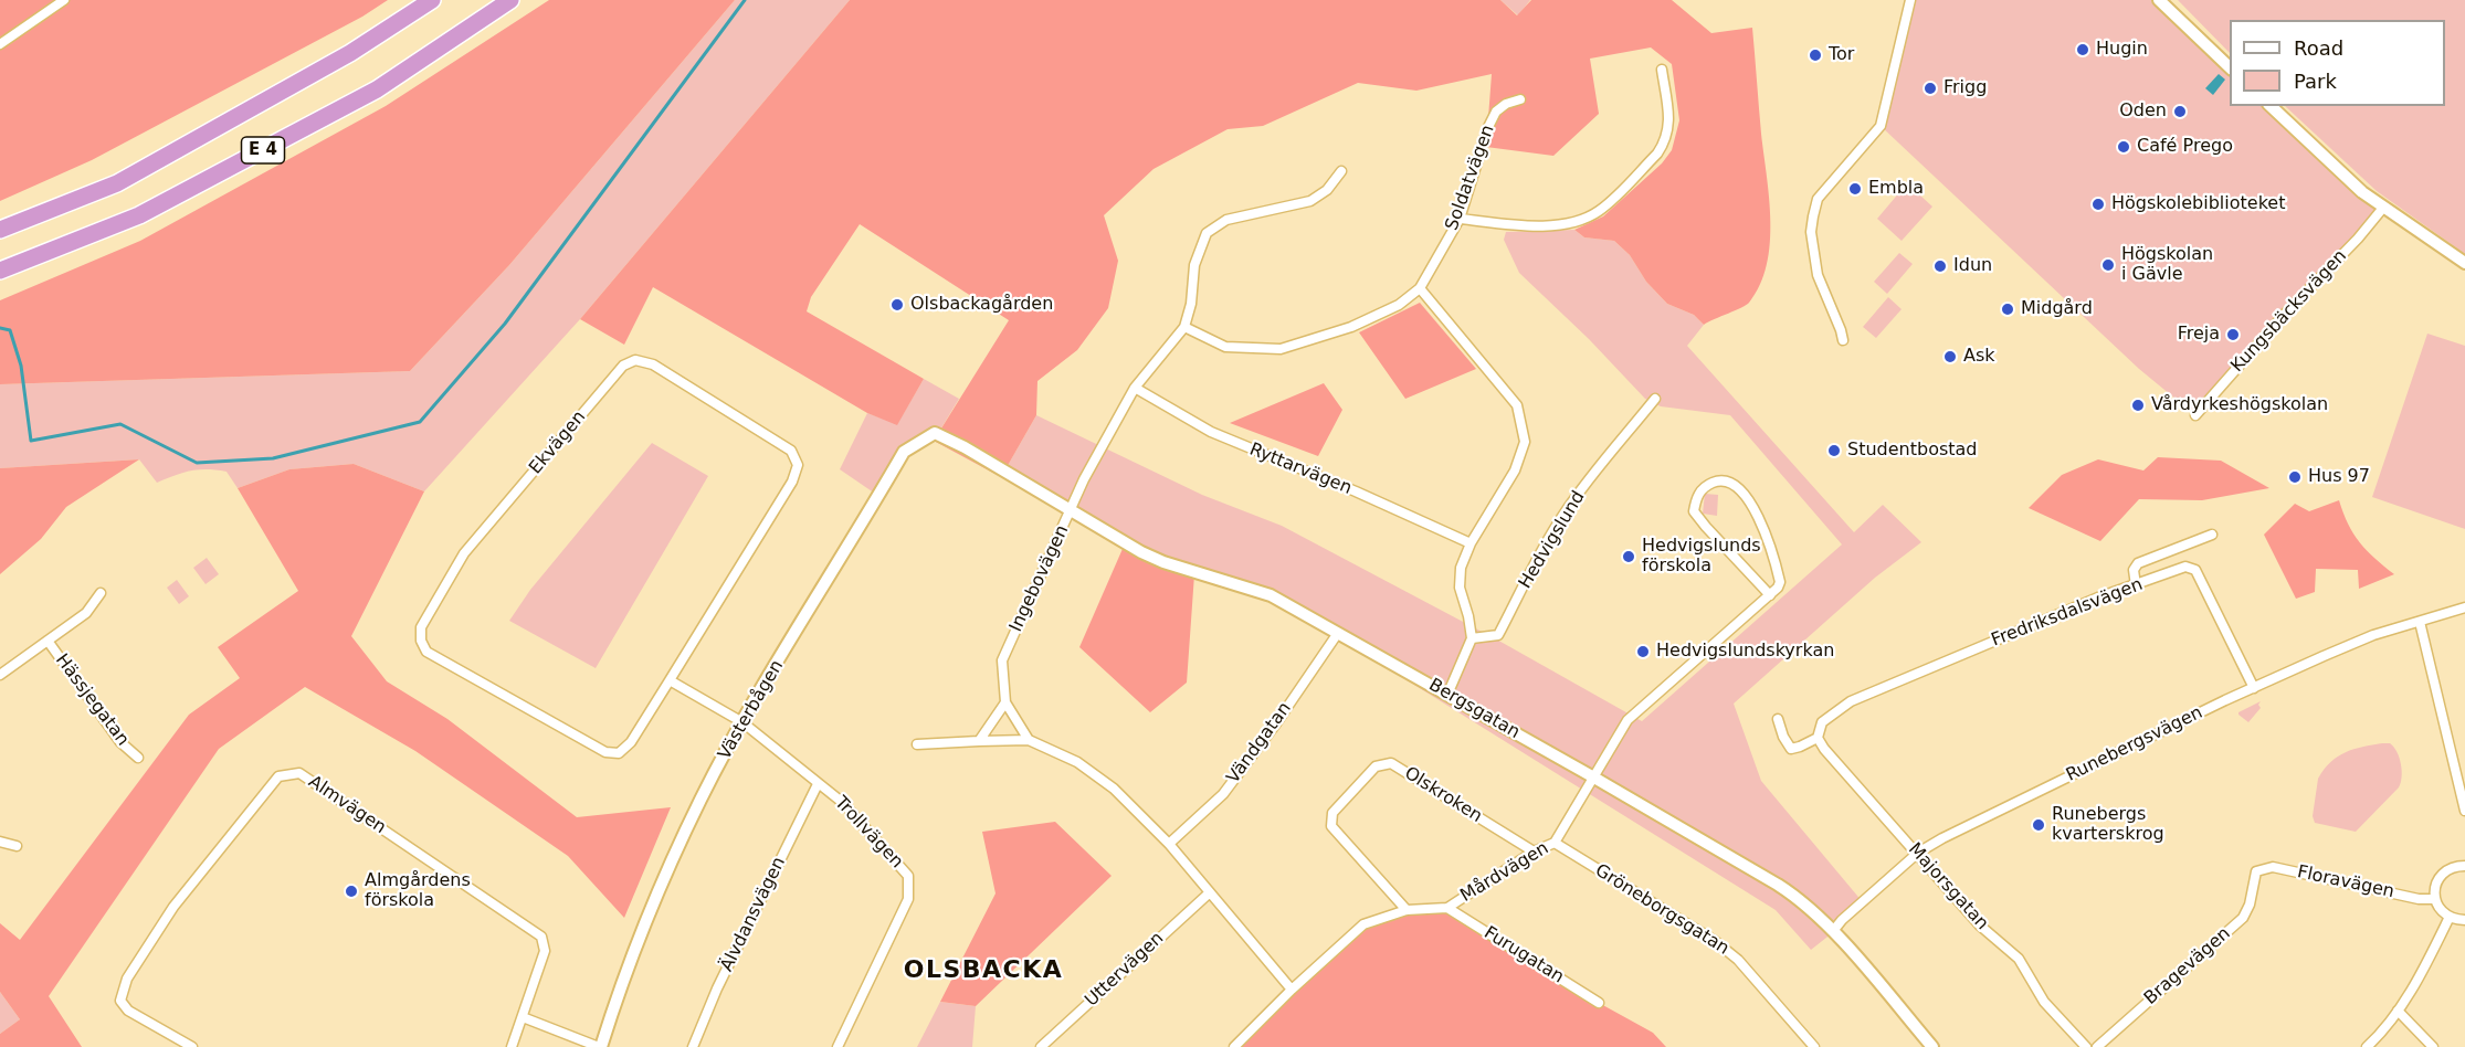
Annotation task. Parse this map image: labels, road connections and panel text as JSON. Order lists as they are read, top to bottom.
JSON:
{
  "streets": {
    "highway": ["E 4"],
    "street": [
      "Soldatvägen",
      "Kungsbäcksvägen",
      "Ekvägen",
      "Ryttarvägen",
      "Hedvigslund",
      "Ingebovägen",
      "Fredriksdalsvägen",
      "Hässjegatan",
      "Bergsgatan",
      "Västerbågen",
      "Vändgatan",
      "Runebergsvägen",
      "Olskroken",
      "Almvägen",
      "Trollvägen",
      "Mårdvägen",
      "Floravägen",
      "Majorsgatan",
      "Gröneborgsgatan",
      "Älvdansvägen",
      "Furugatan",
      "Bragevägen",
      "Uttervägen"
    ]
  },
  "crossings": [
    ["Soldatvägen", "Ingebovägen"],
    ["Ryttarvägen", "Ingebovägen"],
    ["Ingebovägen", "Bergsgatan"],
    ["Fredriksdalsvägen", "Runebergsvägen"],
    ["Fredriksdalsvägen", "Majorsgatan"],
    ["Bergsgatan", "Västerbågen"],
    ["Bergsgatan", "Vändgatan"],
    ["Bergsgatan", "Runebergsvägen"],
    ["Bergsgatan", "Mårdvägen"],
    ["Västerbågen", "Trollvägen"],
    ["Runebergsvägen", "Majorsgatan"],
    ["Olskroken", "Mårdvägen"],
    ["Trollvägen", "Älvdansvägen"],
    ["Mårdvägen", "Gröneborgsgatan"],
    ["Mårdvägen", "Furugatan"],
    ["Floravägen", "Bragevägen"]
  ],
  "districts": ["OLSBACKA"],
  "places": [
    "Hugin",
    "Tor",
    "Frigg",
    "Oden",
    "Café Prego",
    "Embla",
    "Högskolebiblioteket",
    "Högskolan i Gävle",
    "Idun",
    "Olsbackagården",
    "Midgård",
    "Freja",
    "Ask",
    "Vårdyrkeshögskolan",
    "Studentbostad",
    "Hus 97",
    "Hedvigslunds förskola",
    "Hedvigslundskyrkan",
    "Runebergs kvarterskrog",
    "Almgårdens förskola"
  ],
  "legend": ["Road", "Park"]
}
